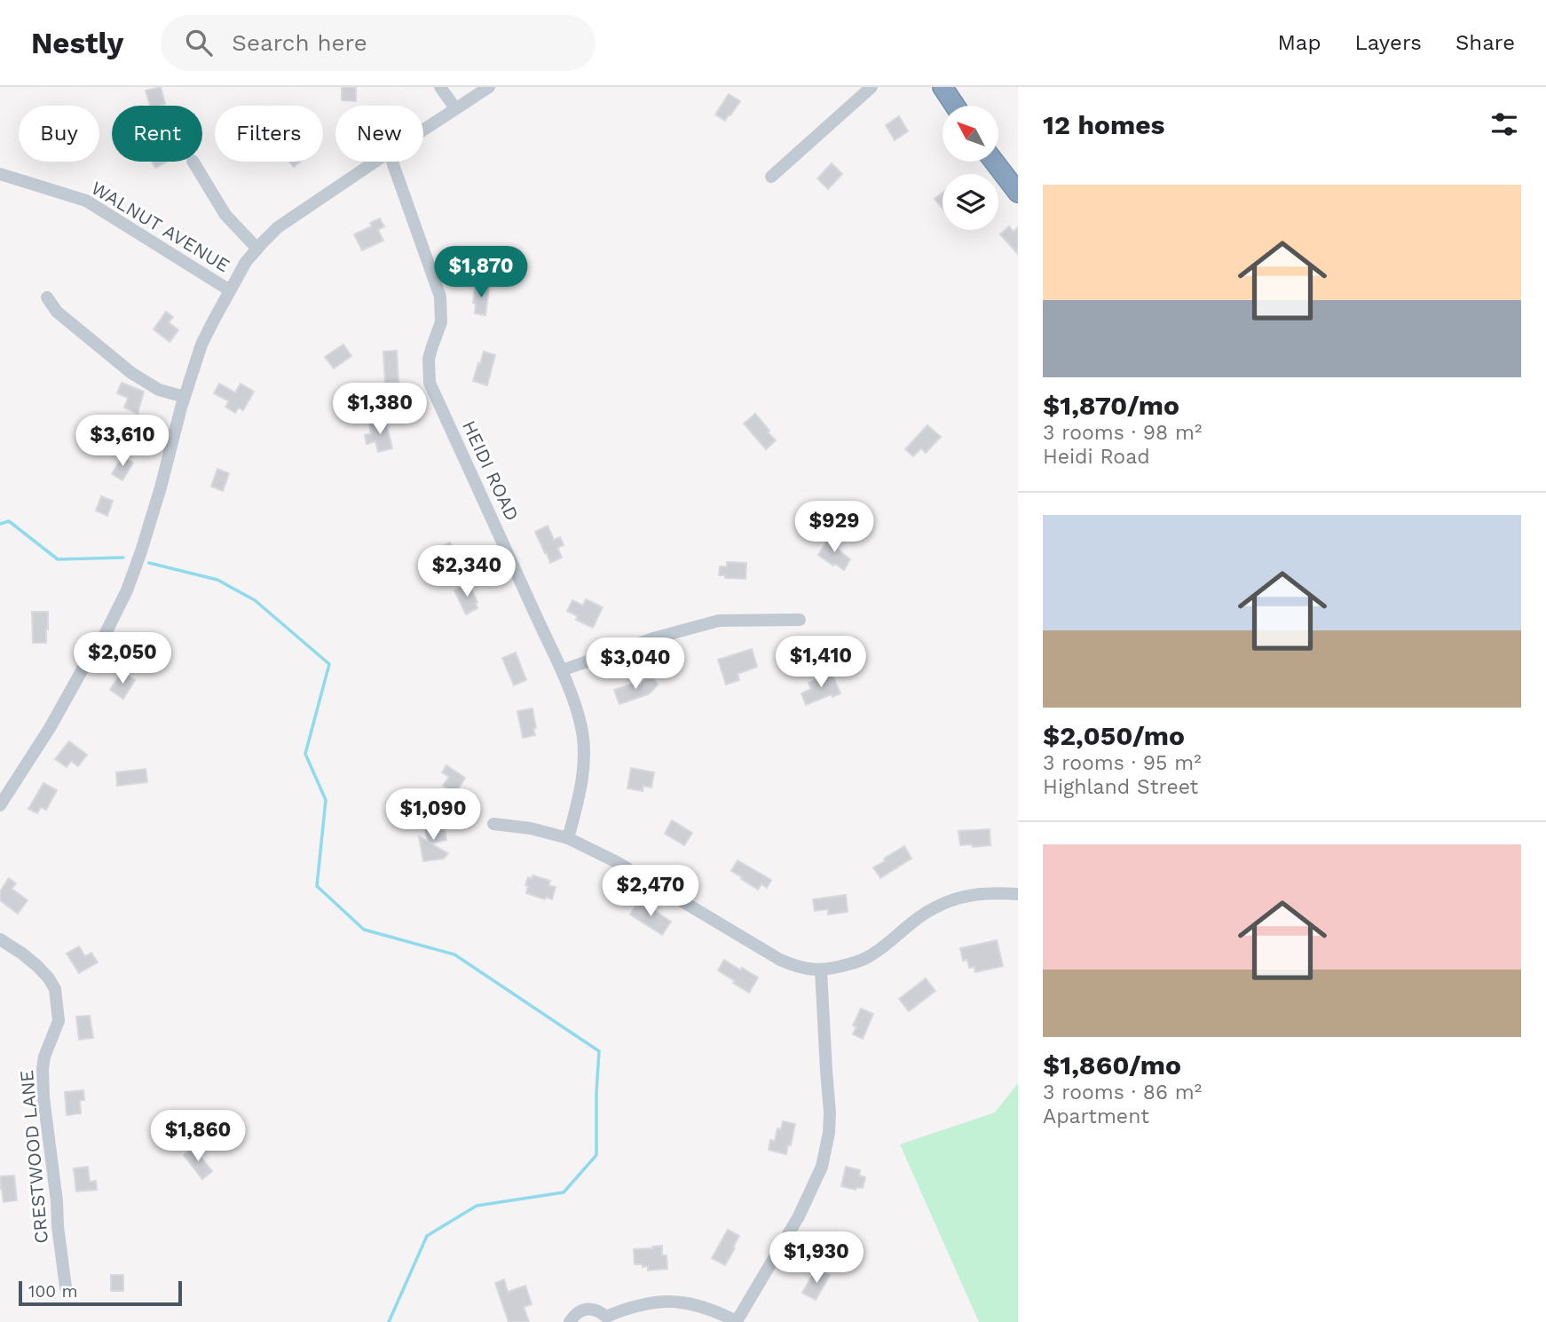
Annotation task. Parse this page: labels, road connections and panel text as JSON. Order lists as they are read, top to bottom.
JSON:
{
  "streets": {
    "street": ["WALNUT AVENUE", "HEIDI ROAD", "CRESTWOOD LANE"]
  },
  "scale_bar": "100 m",
  "north": "top left",
  "page": {
    "header": "Nestly",
    "search": "Search here",
    "nav": ["Map", "Layers", "Share"],
    "heading": "12 homes",
    "chip": [
      "Buy",
      "Rent",
      "Filters",
      "New"
    ],
    "list": [
      {
        "name": "$1,870/mo",
        "note": "3 rooms · 98 m² · Heidi Road"
      },
      {
        "name": "$2,050/mo",
        "note": "3 rooms · 95 m² · Highland Street"
      },
      {
        "name": "$1,860/mo",
        "note": "3 rooms · 86 m² · Apartment"
      }
    ],
    "price": [
      "$1,870",
      "$1,380",
      "$3,610",
      "$929",
      "$2,340",
      "$2,050",
      "$1,410",
      "$3,040",
      "$1,090",
      "$2,470",
      "$1,860",
      "$1,930"
    ],
    "scale": "100 m"
  }
}
